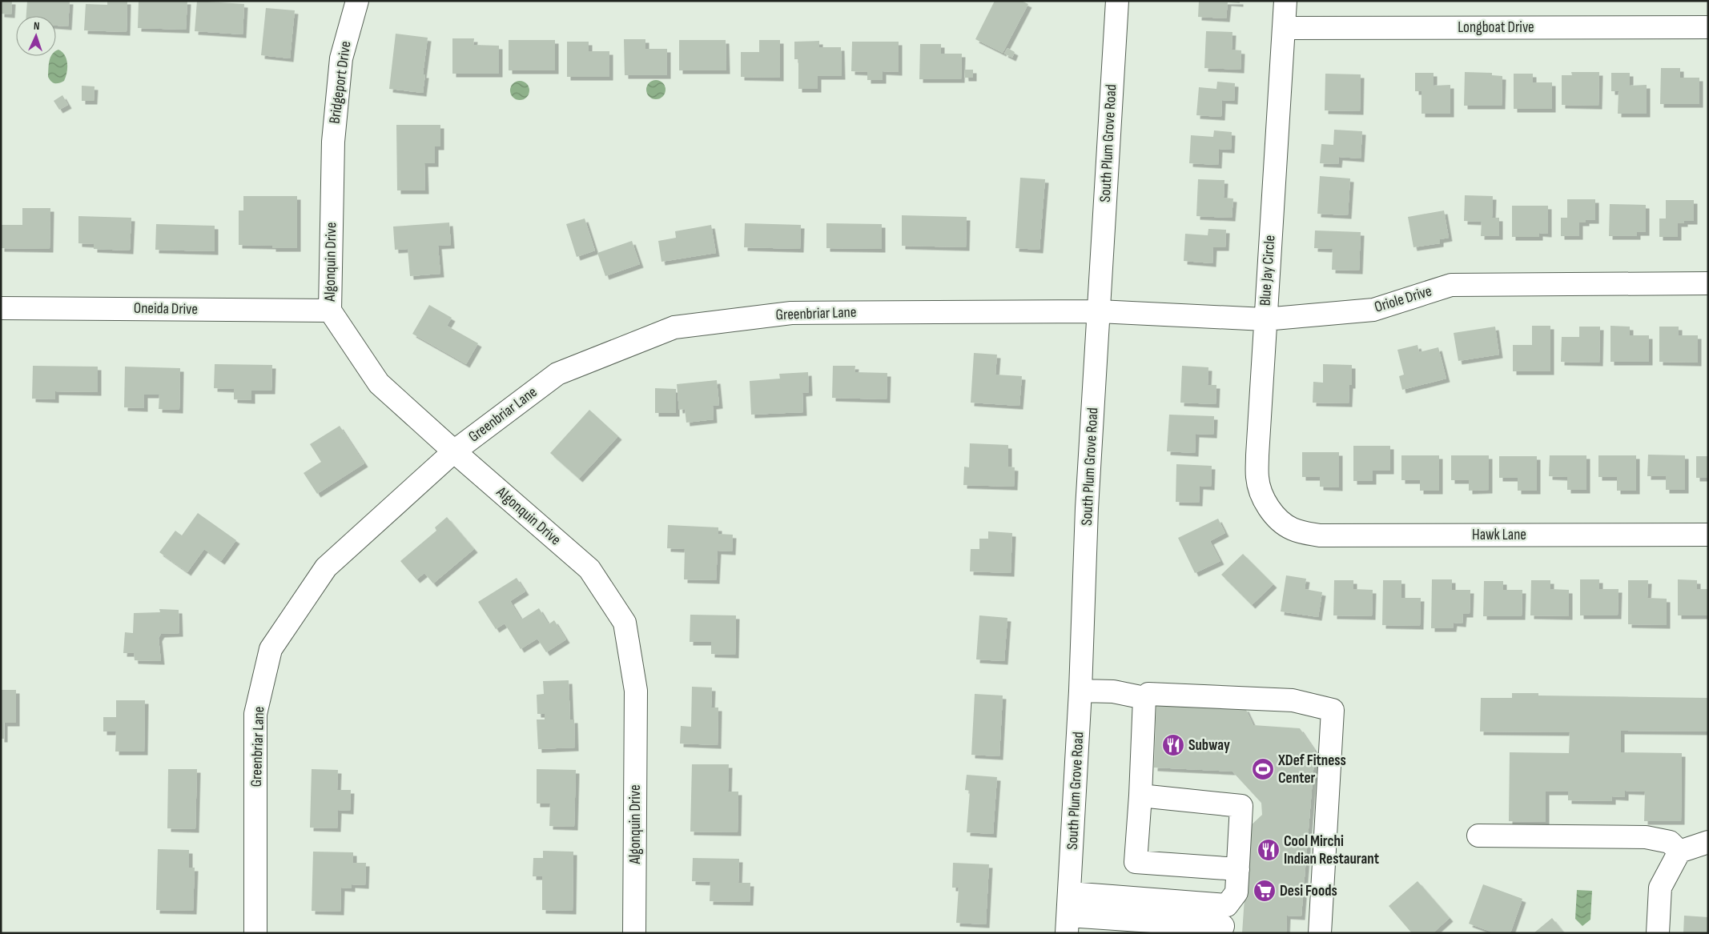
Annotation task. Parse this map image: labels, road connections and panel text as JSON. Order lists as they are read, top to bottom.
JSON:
{
  "streets": {
    "street": [
      "Longboat Drive",
      "Bridgeport Drive",
      "South Plum Grove Road",
      "Algonquin Drive",
      "Blue Jay Circle",
      "Oriole Drive",
      "Oneida Drive",
      "Greenbriar Lane",
      "Hawk Lane"
    ]
  },
  "crossings": [
    ["Longboat Drive", "Blue Jay Circle"],
    ["Bridgeport Drive", "Algonquin Drive"],
    ["South Plum Grove Road", "Oriole Drive"],
    ["South Plum Grove Road", "Greenbriar Lane"],
    ["Algonquin Drive", "Oneida Drive"],
    ["Algonquin Drive", "Greenbriar Lane"],
    ["Blue Jay Circle", "Oriole Drive"],
    ["Blue Jay Circle", "Hawk Lane"],
    ["Oriole Drive", "Greenbriar Lane"]
  ],
  "places": {
    "restaurant": ["Subway", "Cool Mirchi Indian Restaurant"],
    "sports": ["XDef Fitness Center"],
    "supermarket": ["Desi Foods"]
  },
  "north": "top"
}
